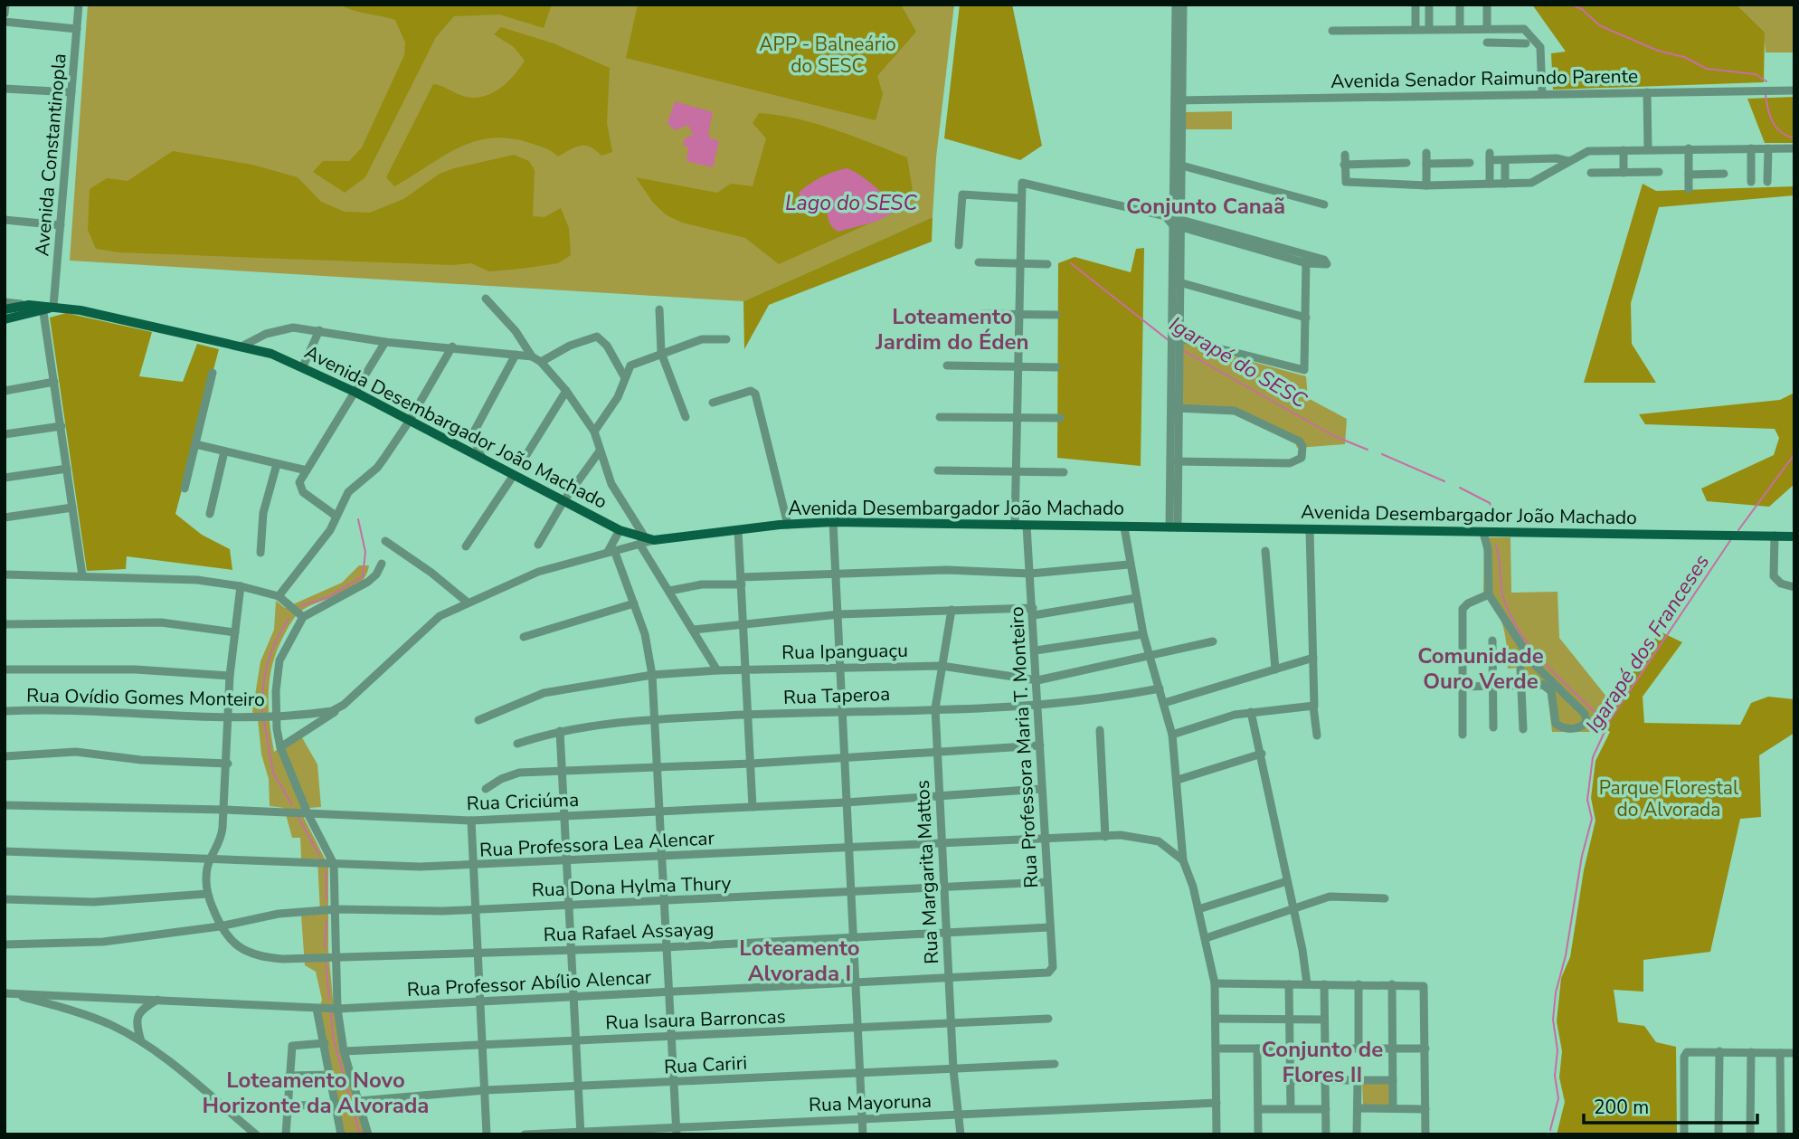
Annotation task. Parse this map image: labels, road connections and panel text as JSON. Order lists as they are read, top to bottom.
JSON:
{
  "streets": {
    "main road": ["Avenida Desembargador João Machado"],
    "street": [
      "Avenida Senador Raimundo Parente",
      "Avenida Constantinopla",
      "Rua Ipanguaçu",
      "Rua Taperoa",
      "Rua Ovídio Gomes Monteiro",
      "Rua Professora Maria T. Monteiro",
      "Rua Criciúma",
      "Rua Professora Lea Alencar",
      "Rua Margarita Mattos",
      "Rua Dona Hylma Thury",
      "Rua Rafael Assayag",
      "Rua Professor Abílio Alencar",
      "Rua Isaura Barroncas",
      "Rua Cariri",
      "Rua Mayoruna"
    ]
  },
  "crossings": [
    ["Avenida Constantinopla", "Avenida Desembargador João Machado"],
    ["Avenida Desembargador João Machado", "Rua Professora Maria T. Monteiro"],
    ["Rua Ipanguaçu", "Rua Professora Maria T. Monteiro"],
    ["Rua Ipanguaçu", "Rua Margarita Mattos"],
    ["Rua Taperoa", "Rua Professora Maria T. Monteiro"],
    ["Rua Taperoa", "Rua Margarita Mattos"],
    ["Rua Professora Maria T. Monteiro", "Rua Criciúma"],
    ["Rua Professora Maria T. Monteiro", "Rua Professora Lea Alencar"],
    ["Rua Professora Maria T. Monteiro", "Rua Dona Hylma Thury"],
    ["Rua Professora Maria T. Monteiro", "Rua Rafael Assayag"],
    ["Rua Professora Maria T. Monteiro", "Rua Professor Abílio Alencar"],
    ["Rua Criciúma", "Rua Margarita Mattos"],
    ["Rua Professora Lea Alencar", "Rua Margarita Mattos"],
    ["Rua Margarita Mattos", "Rua Dona Hylma Thury"],
    ["Rua Margarita Mattos", "Rua Rafael Assayag"],
    ["Rua Margarita Mattos", "Rua Professor Abílio Alencar"],
    ["Rua Margarita Mattos", "Rua Isaura Barroncas"],
    ["Rua Margarita Mattos", "Rua Cariri"],
    ["Rua Margarita Mattos", "Rua Mayoruna"],
    ["Rua Dona Hylma Thury", "Rua Rafael Assayag"]
  ],
  "districts": [
    "Conjunto Canaã",
    "Loteamento Jardim do Éden",
    "Comunidade Ouro Verde",
    "Loteamento Alvorada I",
    "Conjunto de Flores II",
    "Loteamento Novo Horizonte da Alvorada"
  ],
  "water": ["Lago do SESC", "Igarapé do SESC", "Igarapé dos Franceses"],
  "parks": ["APP - Balneário do SESC", "Parque Florestal do Alvorada"],
  "scale_bar": "200 m"
}
